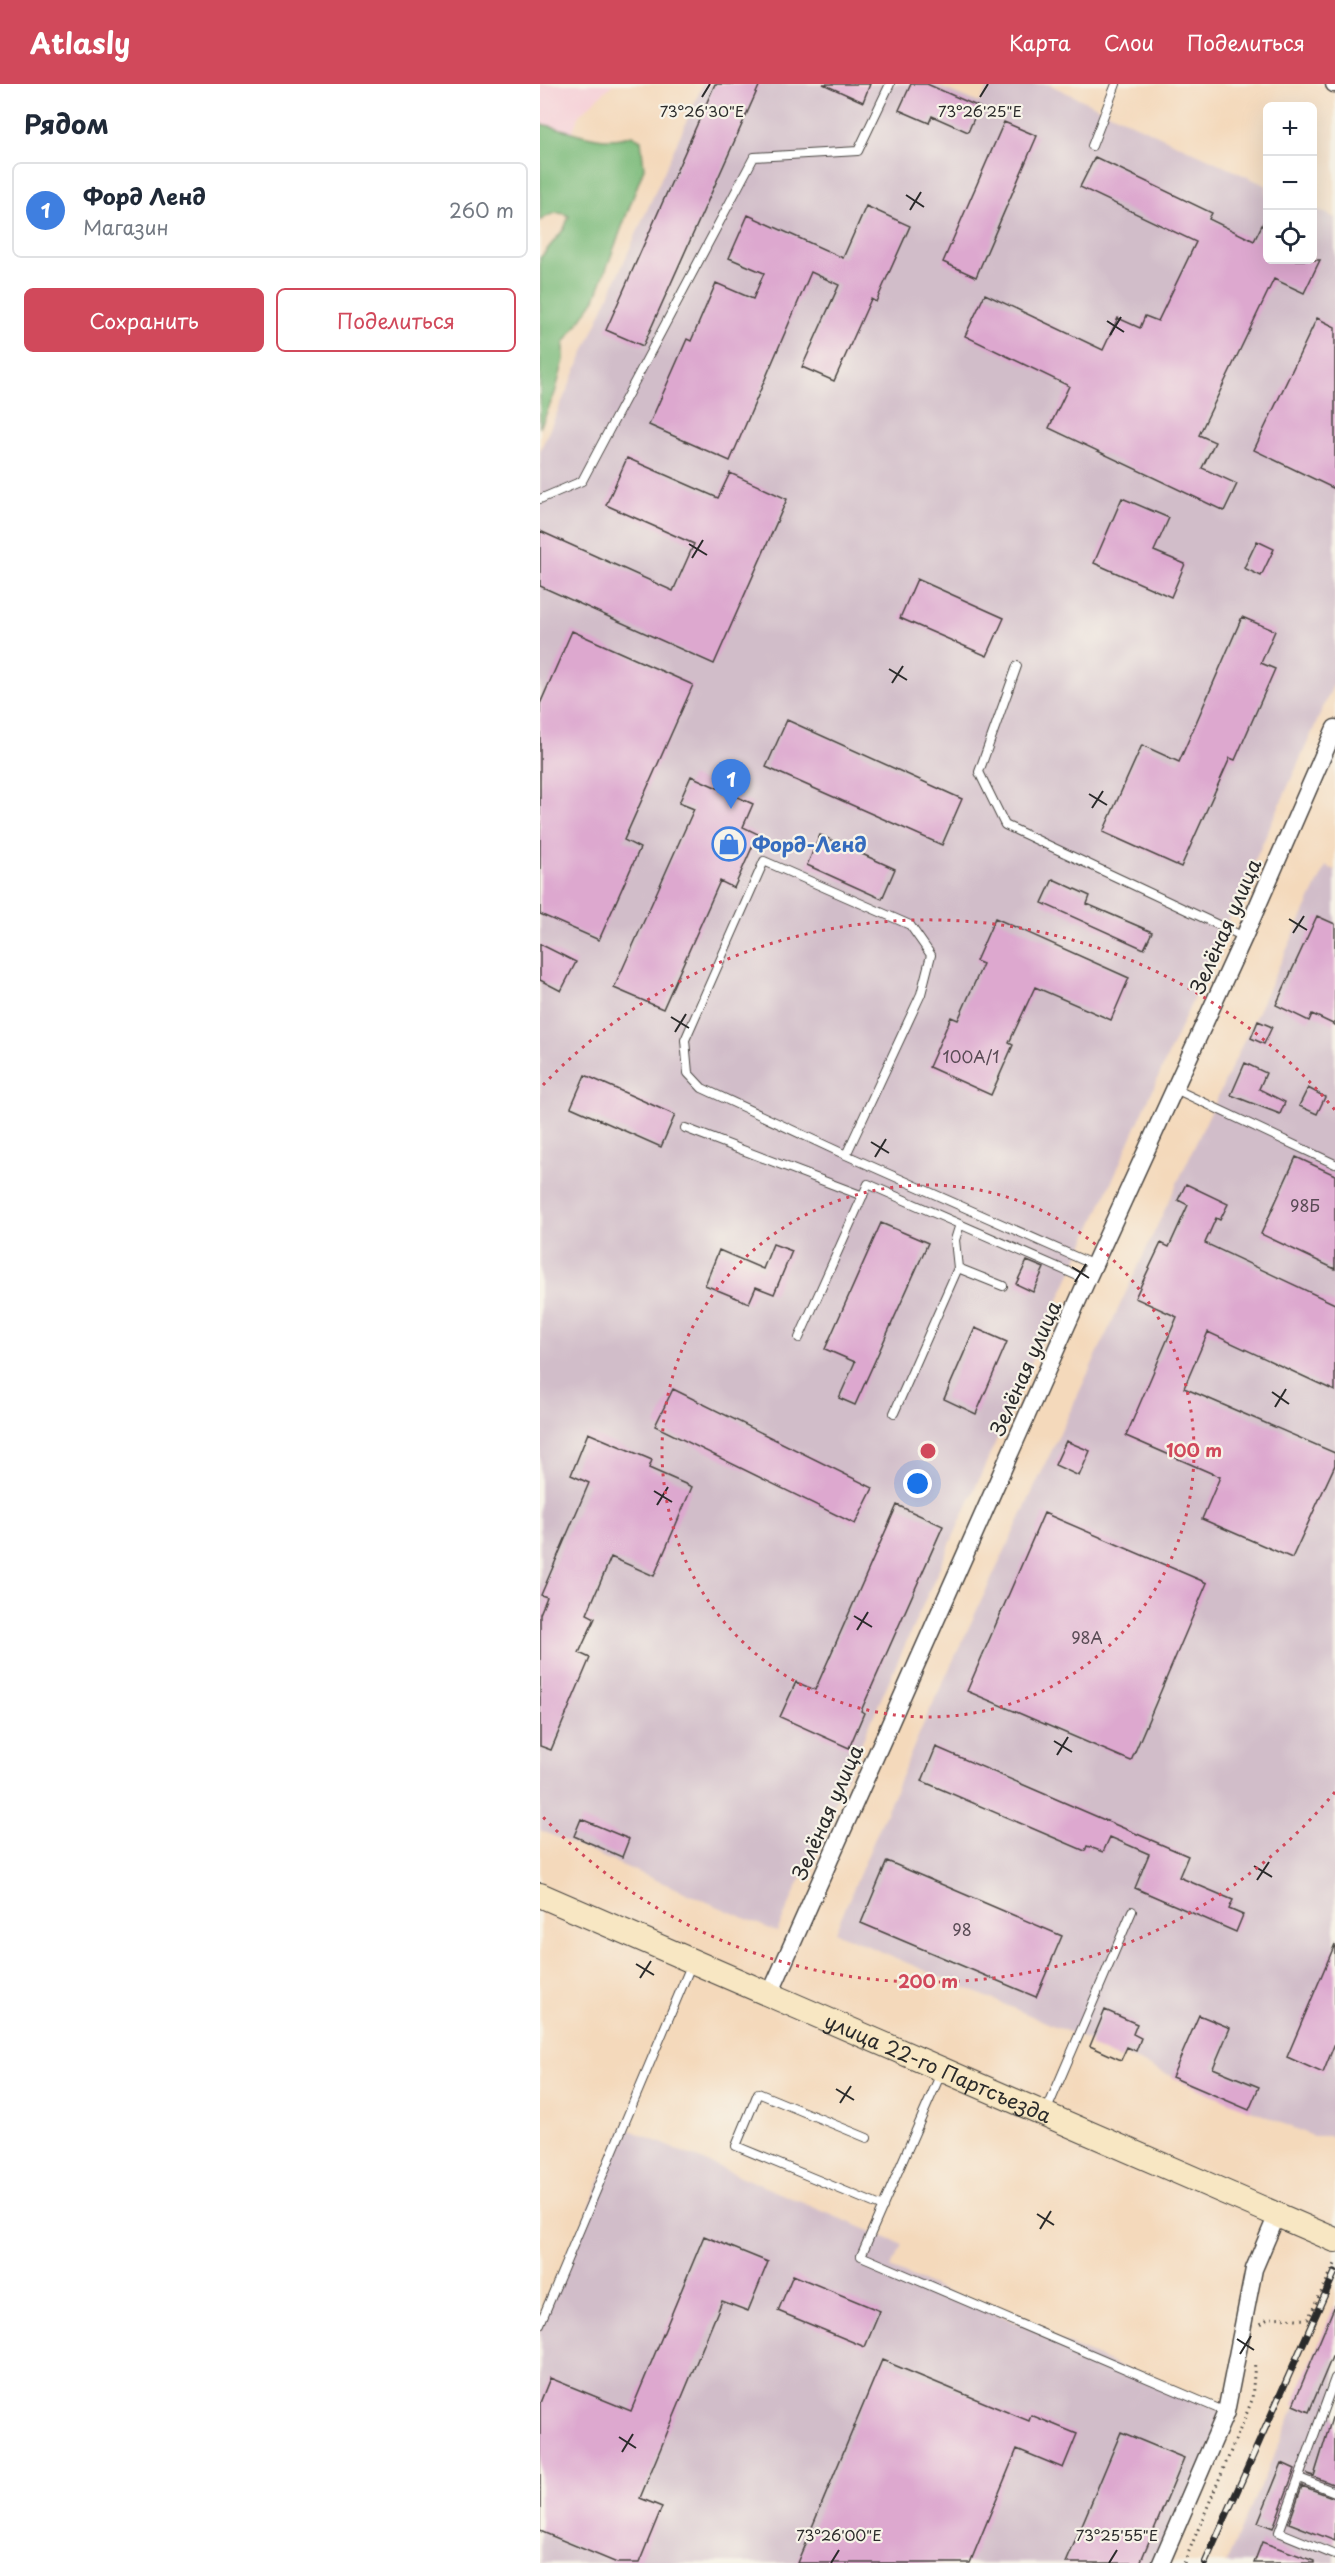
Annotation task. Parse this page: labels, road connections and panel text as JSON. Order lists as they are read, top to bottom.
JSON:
{
  "streets": {
    "main road": ["улица 22-го Партсъезда"],
    "street": ["Зелёная улица"]
  },
  "crossings": [
    ["Зелёная улица", "улица 22-го Партсъезда"]
  ],
  "places": {
    "shop": ["Форд-Ленд"]
  },
  "house_numbers": [
    "100А/1",
    "98Б",
    "98А",
    "98"
  ],
  "page": {
    "header": "Atlasly",
    "nav": ["Карта", "Слои", "Поделиться"],
    "heading": "Рядом",
    "map_buttons": ["+", "−"],
    "list": [
      {
        "mark": "1",
        "name": "Форд Ленд",
        "note": "Магазин",
        "value": "260 m"
      }
    ],
    "buttons": ["Сохранить", "Поделиться"],
    "pins": "1"
  },
  "coordinates": [
    "73°26'30\"E",
    "73°26'25\"E",
    "73°26'00\"E",
    "73°25'55\"E"
  ],
  "rings": ["100 m", "200 m"]
}
